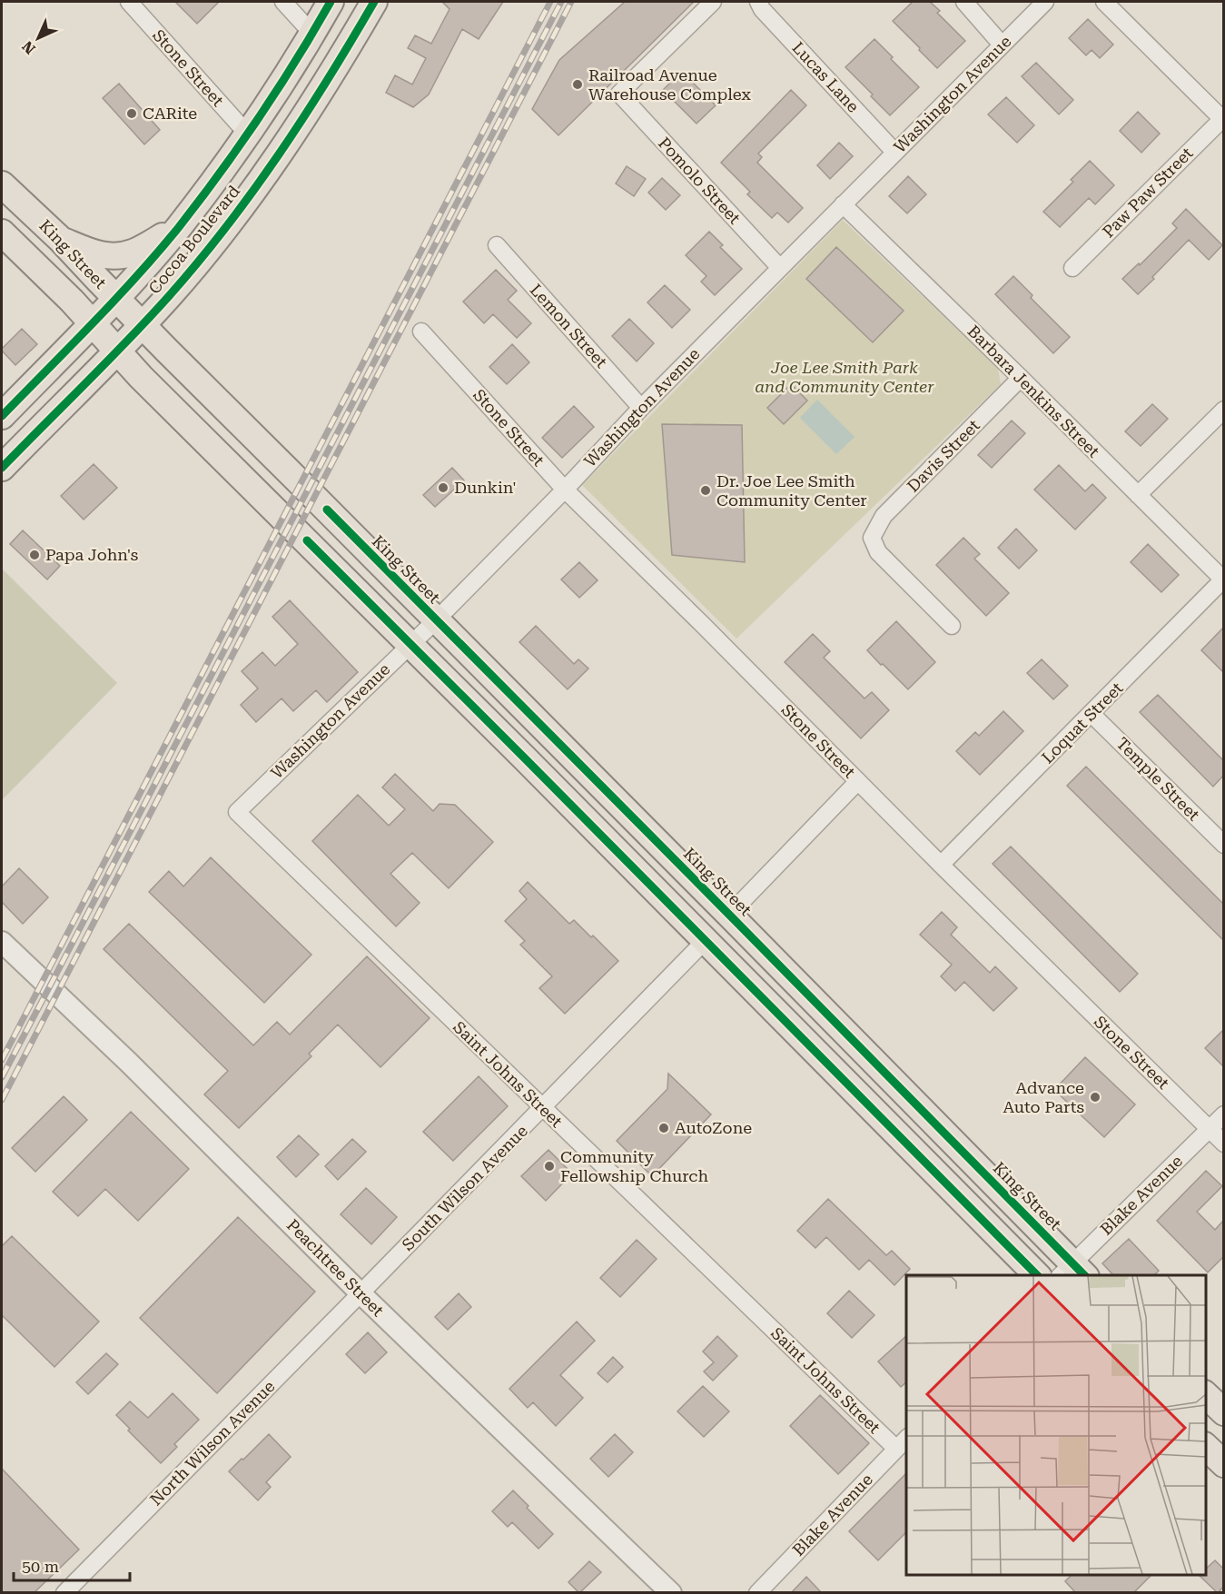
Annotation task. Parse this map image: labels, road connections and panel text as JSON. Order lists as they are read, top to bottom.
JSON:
{
  "streets": {
    "main road": ["Cocoa Boulevard", "King Street"],
    "street": [
      "Stone Street",
      "Lucas Lane",
      "Washington Avenue",
      "Pomolo Street",
      "Paw Paw Street",
      "Lemon Street",
      "Barbara Jenkins Street",
      "Davis Street",
      "Loquat Street",
      "Temple Street",
      "Saint Johns Street",
      "South Wilson Avenue",
      "Blake Avenue",
      "Peachtree Street",
      "North Wilson Avenue"
    ]
  },
  "crossings": [
    ["Stone Street", "Washington Avenue"],
    ["Stone Street", "Cocoa Boulevard"],
    ["Stone Street", "Loquat Street"],
    ["Stone Street", "Blake Avenue"],
    ["Lucas Lane", "Washington Avenue"],
    ["Washington Avenue", "Pomolo Street"],
    ["Washington Avenue", "King Street"],
    ["Washington Avenue", "Lemon Street"],
    ["Washington Avenue", "Barbara Jenkins Street"],
    ["Washington Avenue", "Saint Johns Street"],
    ["Cocoa Boulevard", "King Street"],
    ["King Street", "South Wilson Avenue"],
    ["King Street", "Blake Avenue"],
    ["Barbara Jenkins Street", "Davis Street"],
    ["Barbara Jenkins Street", "Loquat Street"],
    ["Loquat Street", "Temple Street"],
    ["Saint Johns Street", "South Wilson Avenue"],
    ["Saint Johns Street", "Blake Avenue"],
    ["South Wilson Avenue", "Peachtree Street"],
    ["South Wilson Avenue", "North Wilson Avenue"],
    ["Peachtree Street", "North Wilson Avenue"]
  ],
  "parks": ["Joe Lee Smith Park and Community Center"],
  "places": [
    "Railroad Avenue Warehouse Complex",
    "CARite",
    "Dunkin'",
    "Dr. Joe Lee Smith Community Center",
    "Papa John's",
    "Advance Auto Parts",
    "AutoZone",
    "Community Fellowship Church"
  ],
  "scale_bar": "50 m",
  "north": "bottom left"
}
